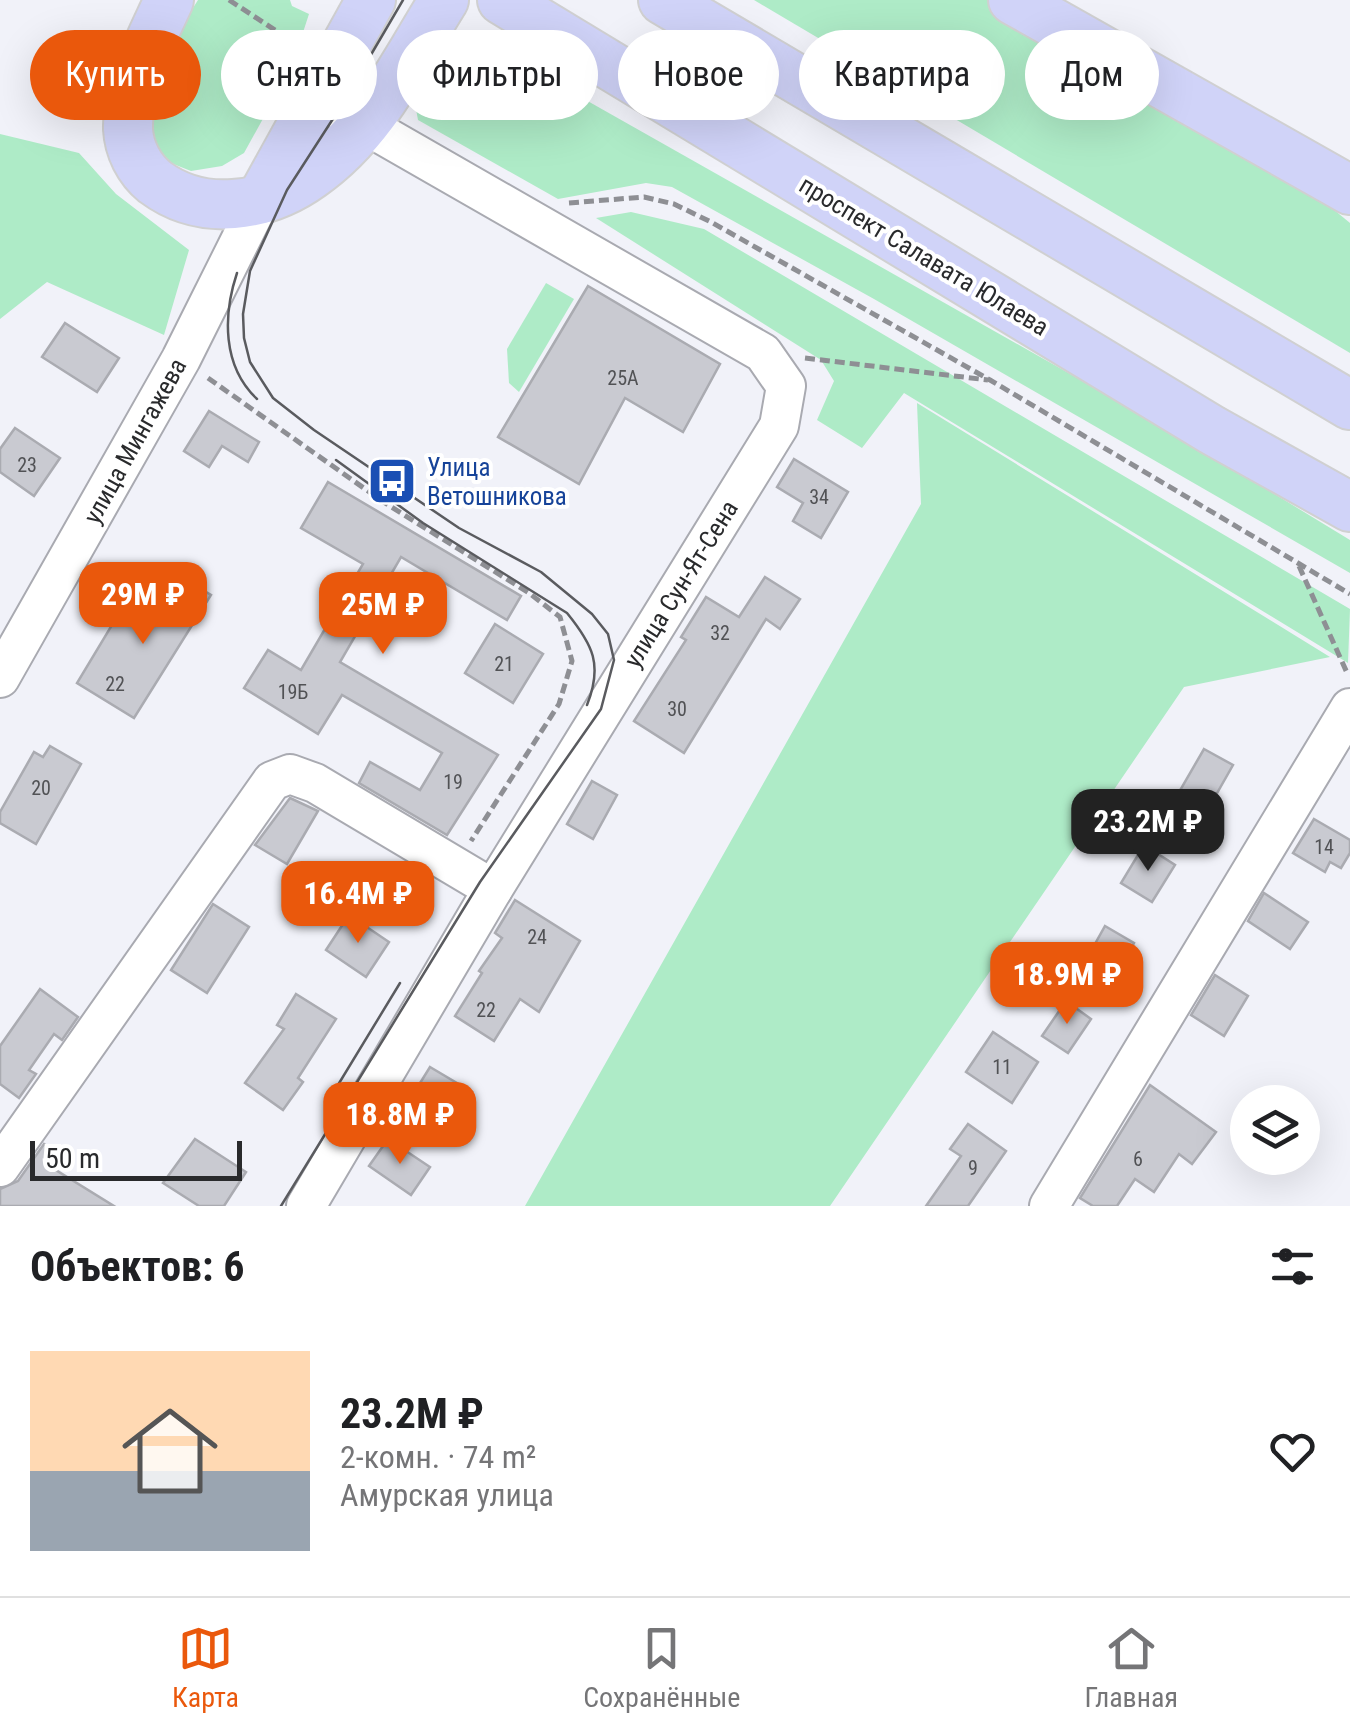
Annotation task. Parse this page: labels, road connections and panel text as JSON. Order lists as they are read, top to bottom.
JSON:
{
  "streets": {
    "main road": ["проспект Салавата Юлаева"],
    "street": ["улица Мингажева", "улица Сун-Ят-Сена"]
  },
  "places": {
    "bus stop": ["Улица Ветошникова"]
  },
  "house_numbers": [
    "25А",
    "23",
    "34",
    "32",
    "21",
    "22",
    "19Б",
    "30",
    "19",
    "20",
    "14",
    "24",
    "22",
    "11",
    "6",
    "9"
  ],
  "scale_bar": "50 m",
  "page": {
    "chip": [
      "Купить",
      "Снять",
      "Фильтры",
      "Новое",
      "Квартира",
      "Дом"
    ],
    "price": [
      "29M ₽",
      "25M ₽",
      "23.2M ₽",
      "16.4M ₽",
      "18.9M ₽",
      "18.8M ₽"
    ],
    "scale": "50 m",
    "heading": "Объектов: 6",
    "list": [
      {
        "name": "23.2M ₽",
        "note": "2-комн. · 74 m² · Амурская улица"
      }
    ],
    "tabs": ["Карта", "Сохранённые", "Главная"]
  }
}
